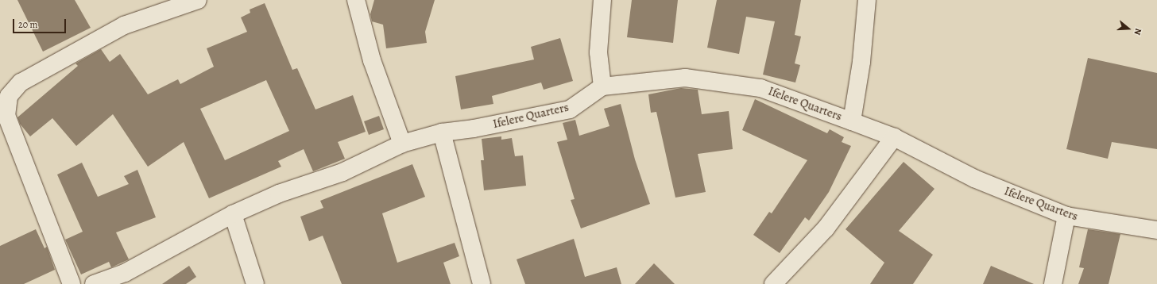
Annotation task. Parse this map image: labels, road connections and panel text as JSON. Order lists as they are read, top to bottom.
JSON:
{
  "streets": {
    "street": ["Ifelere Quarters"]
  },
  "scale_bar": "20 m",
  "north": "right"
}
